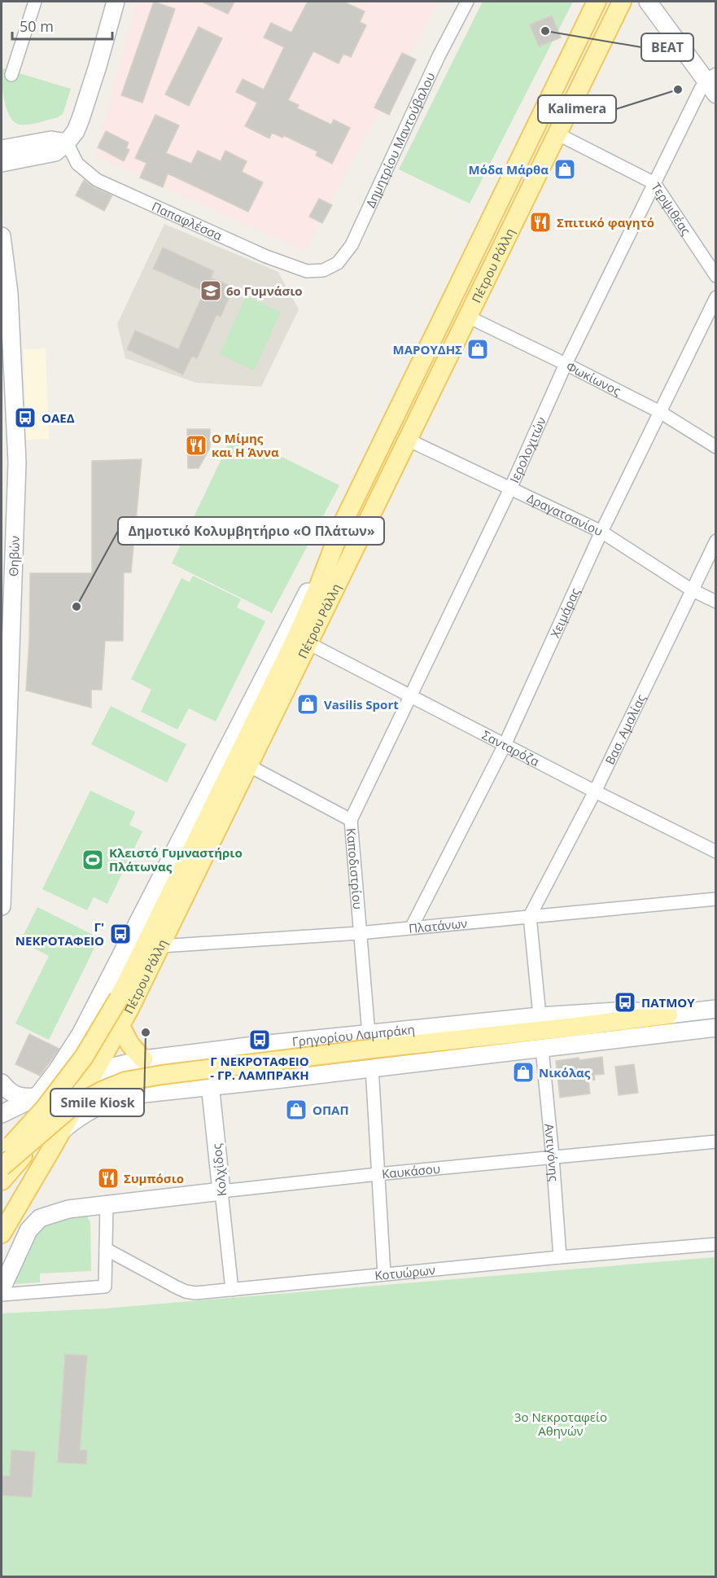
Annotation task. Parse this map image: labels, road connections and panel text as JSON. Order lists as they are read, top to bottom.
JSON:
{
  "streets": {
    "main road": [
      "Πέτρου Ράλλη",
      "Θηβών",
      "Γρηγορίου Λαμπράκη",
      "Κολχίδος",
      "Καυκάσου"
    ],
    "street": [
      "Δημητρίου Μαντούβαλου",
      "Τερψιθέας",
      "Παπαφλέσσα",
      "Φωκίωνος",
      "Ιερολοχιτών",
      "Δραγατσανίου",
      "Χειμάρας",
      "Βασ. Αμαλίας",
      "Σανταρόζα",
      "Καποδιστρίου",
      "Πλατάνων",
      "Αντιγόνης",
      "Κοτυώρων"
    ]
  },
  "crossings": [
    ["Δημητρίου Μαντούβαλου", "Παπαφλέσσα"],
    ["Τερψιθέας", "Πέτρου Ράλλη"],
    ["Τερψιθέας", "Ιερολοχιτών"],
    ["Πέτρου Ράλλη", "Φωκίωνος"],
    ["Πέτρου Ράλλη", "Δραγατσανίου"],
    ["Πέτρου Ράλλη", "Σανταρόζα"],
    ["Πέτρου Ράλλη", "Καποδιστρίου"],
    ["Πέτρου Ράλλη", "Πλατάνων"],
    ["Πέτρου Ράλλη", "Γρηγορίου Λαμπράκη"],
    ["Φωκίωνος", "Ιερολοχιτών"],
    ["Φωκίωνος", "Χειμάρας"],
    ["Ιερολοχιτών", "Δραγατσανίου"],
    ["Ιερολοχιτών", "Σανταρόζα"],
    ["Ιερολοχιτών", "Καποδιστρίου"],
    ["Δραγατσανίου", "Χειμάρας"],
    ["Δραγατσανίου", "Βασ. Αμαλίας"],
    ["Χειμάρας", "Σανταρόζα"],
    ["Χειμάρας", "Πλατάνων"],
    ["Βασ. Αμαλίας", "Σανταρόζα"],
    ["Βασ. Αμαλίας", "Πλατάνων"],
    ["Καποδιστρίου", "Πλατάνων"],
    ["Καποδιστρίου", "Γρηγορίου Λαμπράκη"],
    ["Γρηγορίου Λαμπράκη", "Κολχίδος"],
    ["Αντιγόνης", "Καυκάσου"],
    ["Αντιγόνης", "Κοτυώρων"],
    ["Κολχίδος", "Καυκάσου"],
    ["Κολχίδος", "Κοτυώρων"]
  ],
  "parks": ["3ο Νεκροταφείο Αθηνών"],
  "places": {
    "other": [
      "ΒΕΑΤ",
      "Kalimera",
      "Δημοτικό Κολυμβητήριο «Ο Πλάτων»",
      "Smile Kiosk"
    ],
    "shop": [
      "Μόδα Μάρθα",
      "ΜΑΡΟΥΔΗΣ",
      "Vasilis Sport",
      "Νικόλας",
      "ΟΠΑΠ"
    ],
    "restaurant": ["Σπιτικό φαγητό", "Ο Μίμης και Η Άννα", "Συμπόσιο"],
    "school or university": ["6ο Γυμνάσιο"],
    "bus stop": [
      "ΟΑΕΔ",
      "Γ' ΝΕΚΡΟΤΑΦΕΙΟ",
      "ΠΑΤΜΟΥ",
      "Γ ΝΕΚΡΟΤΑΦΕΙΟ - ΓΡ. ΛΑΜΠΡΑΚΗ"
    ],
    "sports": ["Κλειστό Γυμναστήριο Πλάτωνας"]
  },
  "scale_bar": "50 m"
}
